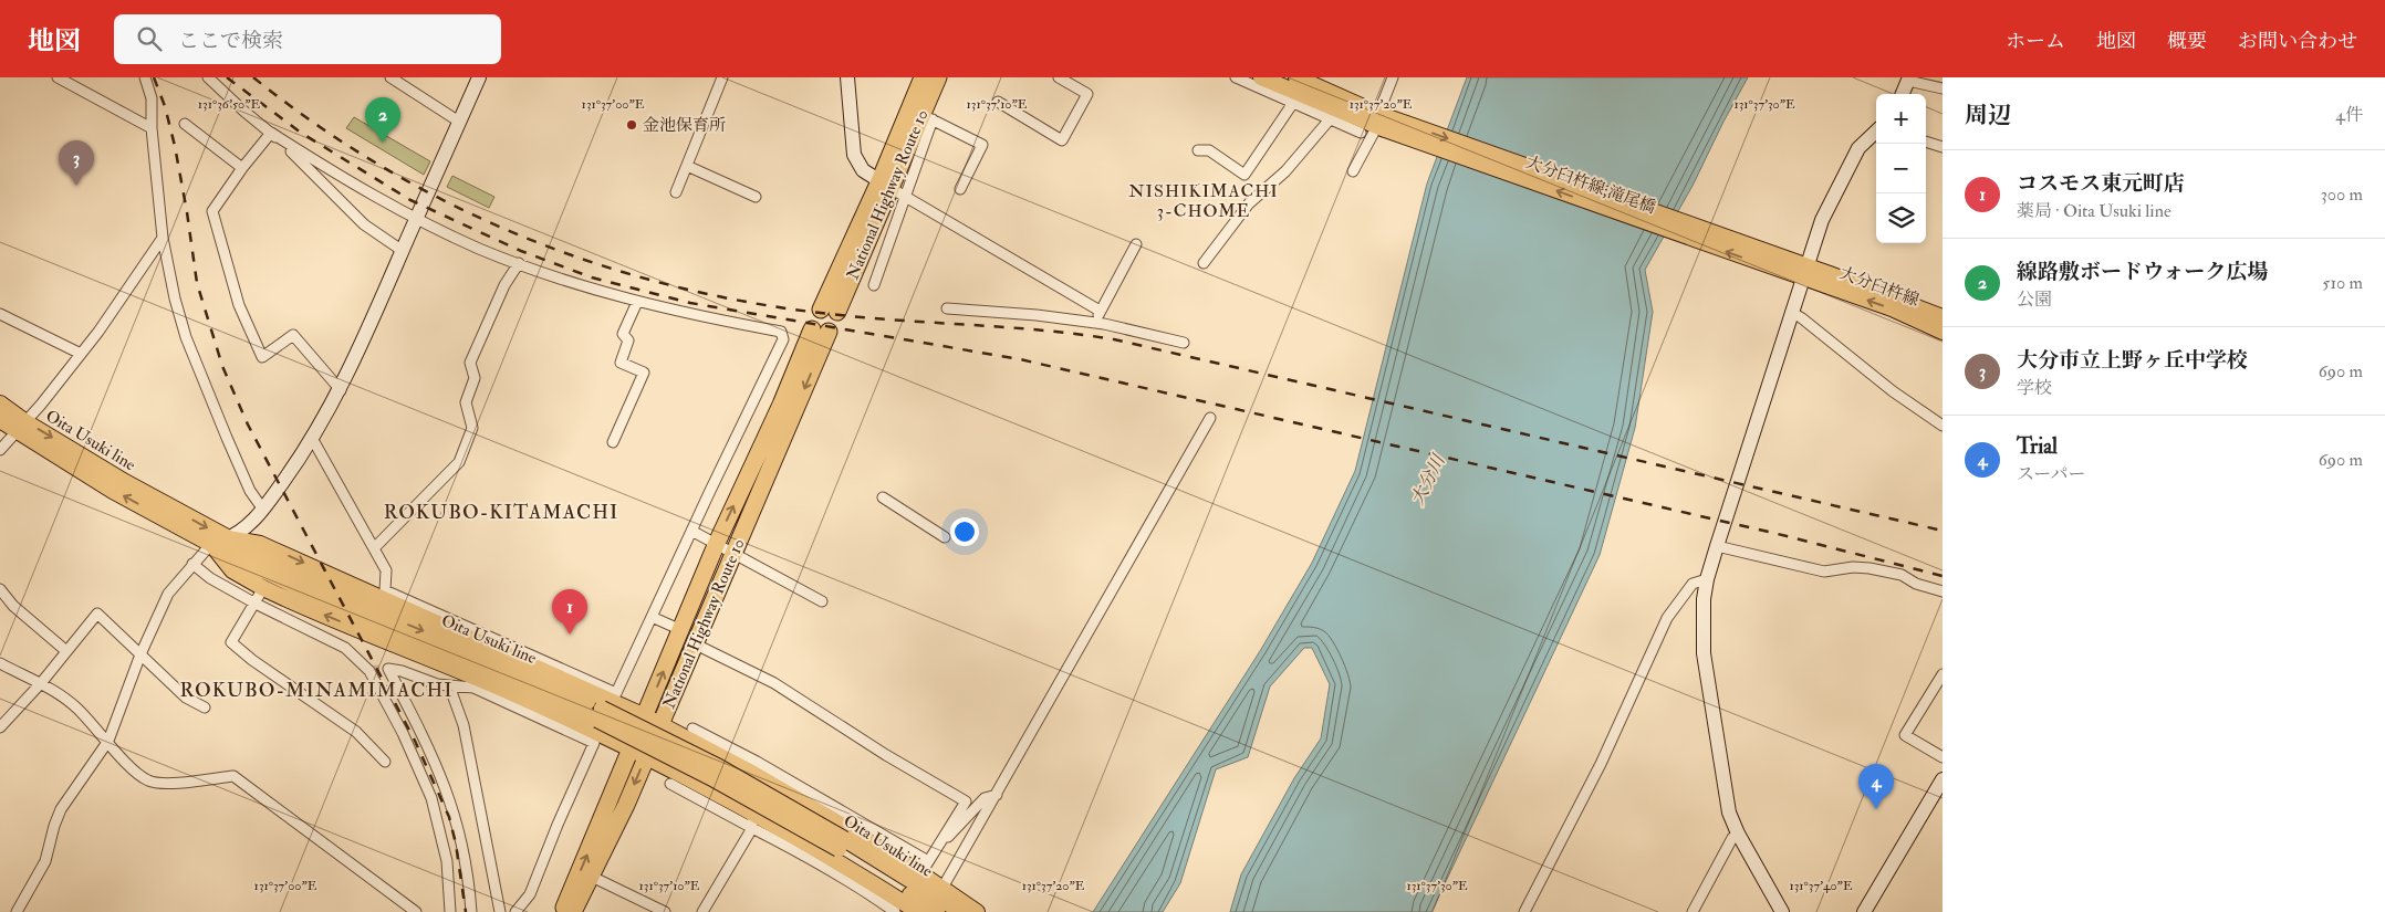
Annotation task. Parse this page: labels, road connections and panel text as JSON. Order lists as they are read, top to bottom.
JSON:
{
  "streets": {
    "highway": ["National Highway Route 10"],
    "main road": ["大分臼杵線;滝尾橋", "大分臼杵線", "Oita Usuki line"]
  },
  "crossings": [
    ["大分臼杵線;滝尾橋", "大分臼杵線"]
  ],
  "districts": ["NISHIKIMACHI 3-CHOME", "ROKUBO-KITAMACHI", "ROKUBO-MINAMIMACHI"],
  "water": ["大分川"],
  "places": ["金池保育所"],
  "page": {
    "header": "地図",
    "search": "ここで検索",
    "nav": [
      "ホーム",
      "地図",
      "概要",
      "お問い合わせ"
    ],
    "heading": ["周辺", "4件"],
    "map_buttons": ["+", "−"],
    "pins": [
      "2",
      "3",
      "1",
      "4"
    ],
    "list": [
      {
        "mark": "1",
        "name": "コスモス東元町店",
        "note": "薬局 · Oita Usuki line",
        "value": "300 m"
      },
      {
        "mark": "2",
        "name": "線路敷ボードウォーク広場",
        "note": "公園",
        "value": "510 m"
      },
      {
        "mark": "3",
        "name": "大分市立上野ヶ丘中学校",
        "note": "学校",
        "value": "690 m"
      },
      {
        "mark": "4",
        "name": "Trial",
        "note": "スーパー",
        "value": "690 m"
      }
    ]
  },
  "coordinates": [
    "131°36'50\"E",
    "131°37'00\"E",
    "131°37'10\"E",
    "131°37'20\"E",
    "131°37'30\"E",
    "131°37'40\"E"
  ]
}
